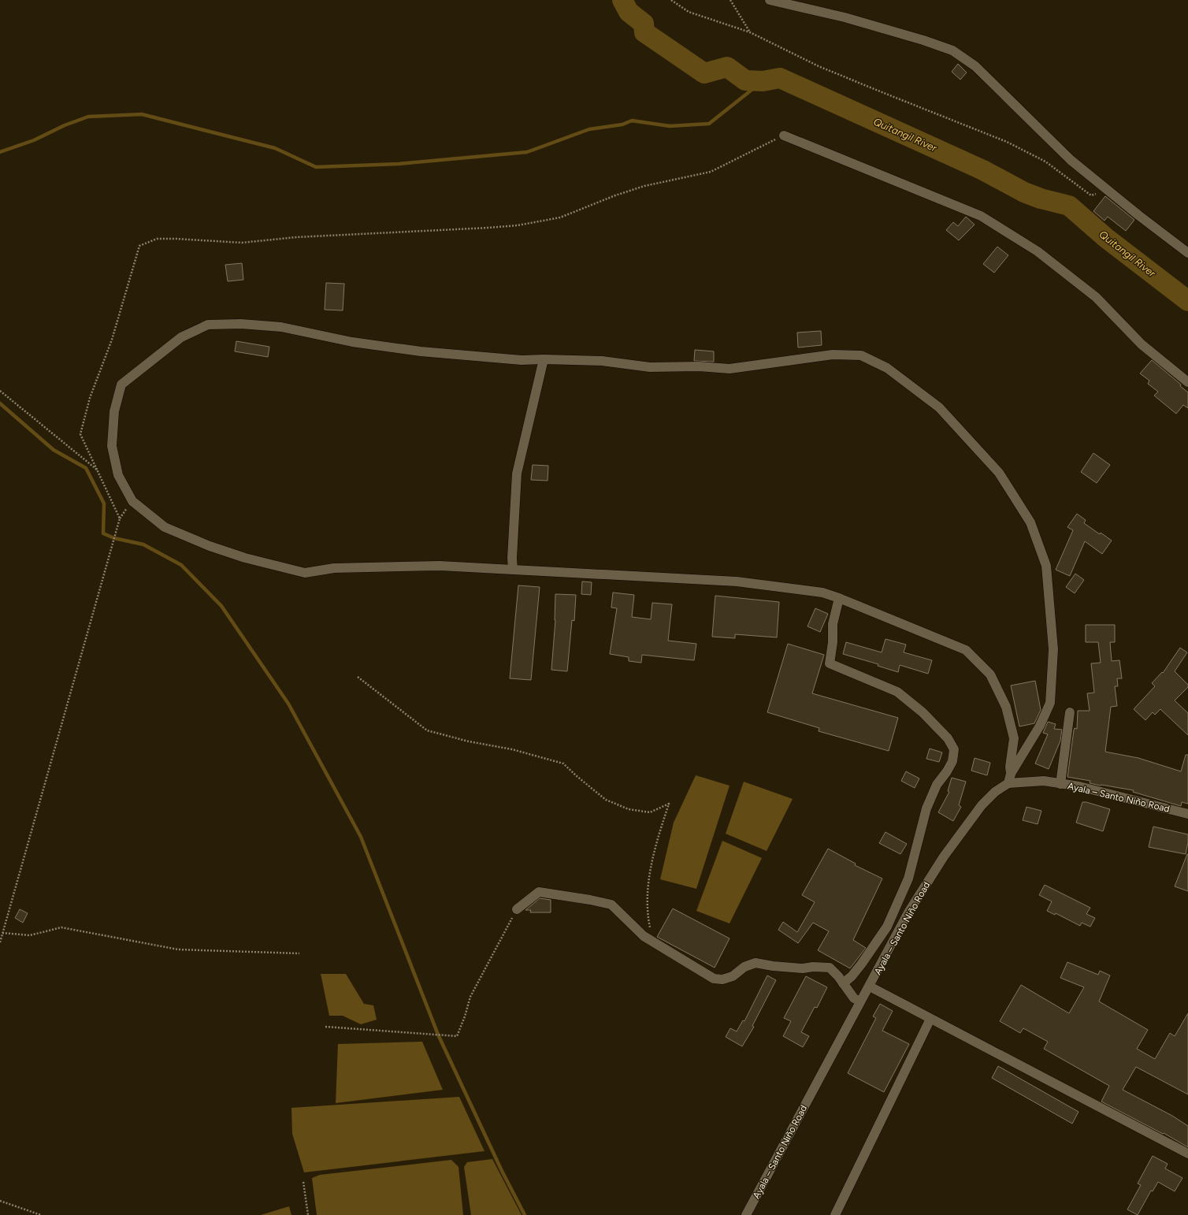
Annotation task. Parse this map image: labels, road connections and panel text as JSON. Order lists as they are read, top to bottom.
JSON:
{
  "streets": {
    "street": ["Ayala – Santo Niño Road"]
  },
  "water": ["Quitangil River"]
}
